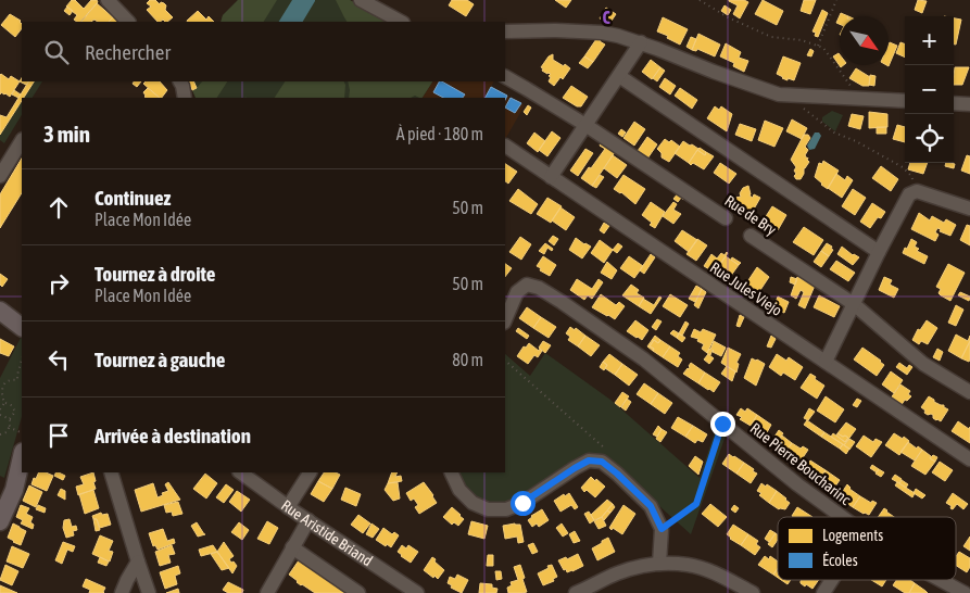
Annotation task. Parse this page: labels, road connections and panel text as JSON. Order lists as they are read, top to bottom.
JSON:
{
  "streets": {
    "street": [
      "Rue de Bry",
      "Rue Jules Viejo",
      "Rue Pierre Boucharinc",
      "Rue Aristide Briand"
    ]
  },
  "legend": ["Logements", "Écoles"],
  "north": "bottom right",
  "page": {
    "map_buttons": ["+", "−"],
    "search": "Rechercher",
    "heading": ["3 min", "À pied · 180 m"],
    "list": [
      ["Continuez", "Place Mon Idée", "50 m"],
      ["Tournez à droite", "Place Mon Idée", "50 m"],
      ["Tournez à gauche", "80 m"],
      "Arrivée à destination"
    ]
  },
  "grid": {
    "columns": ["C"]
  }
}
